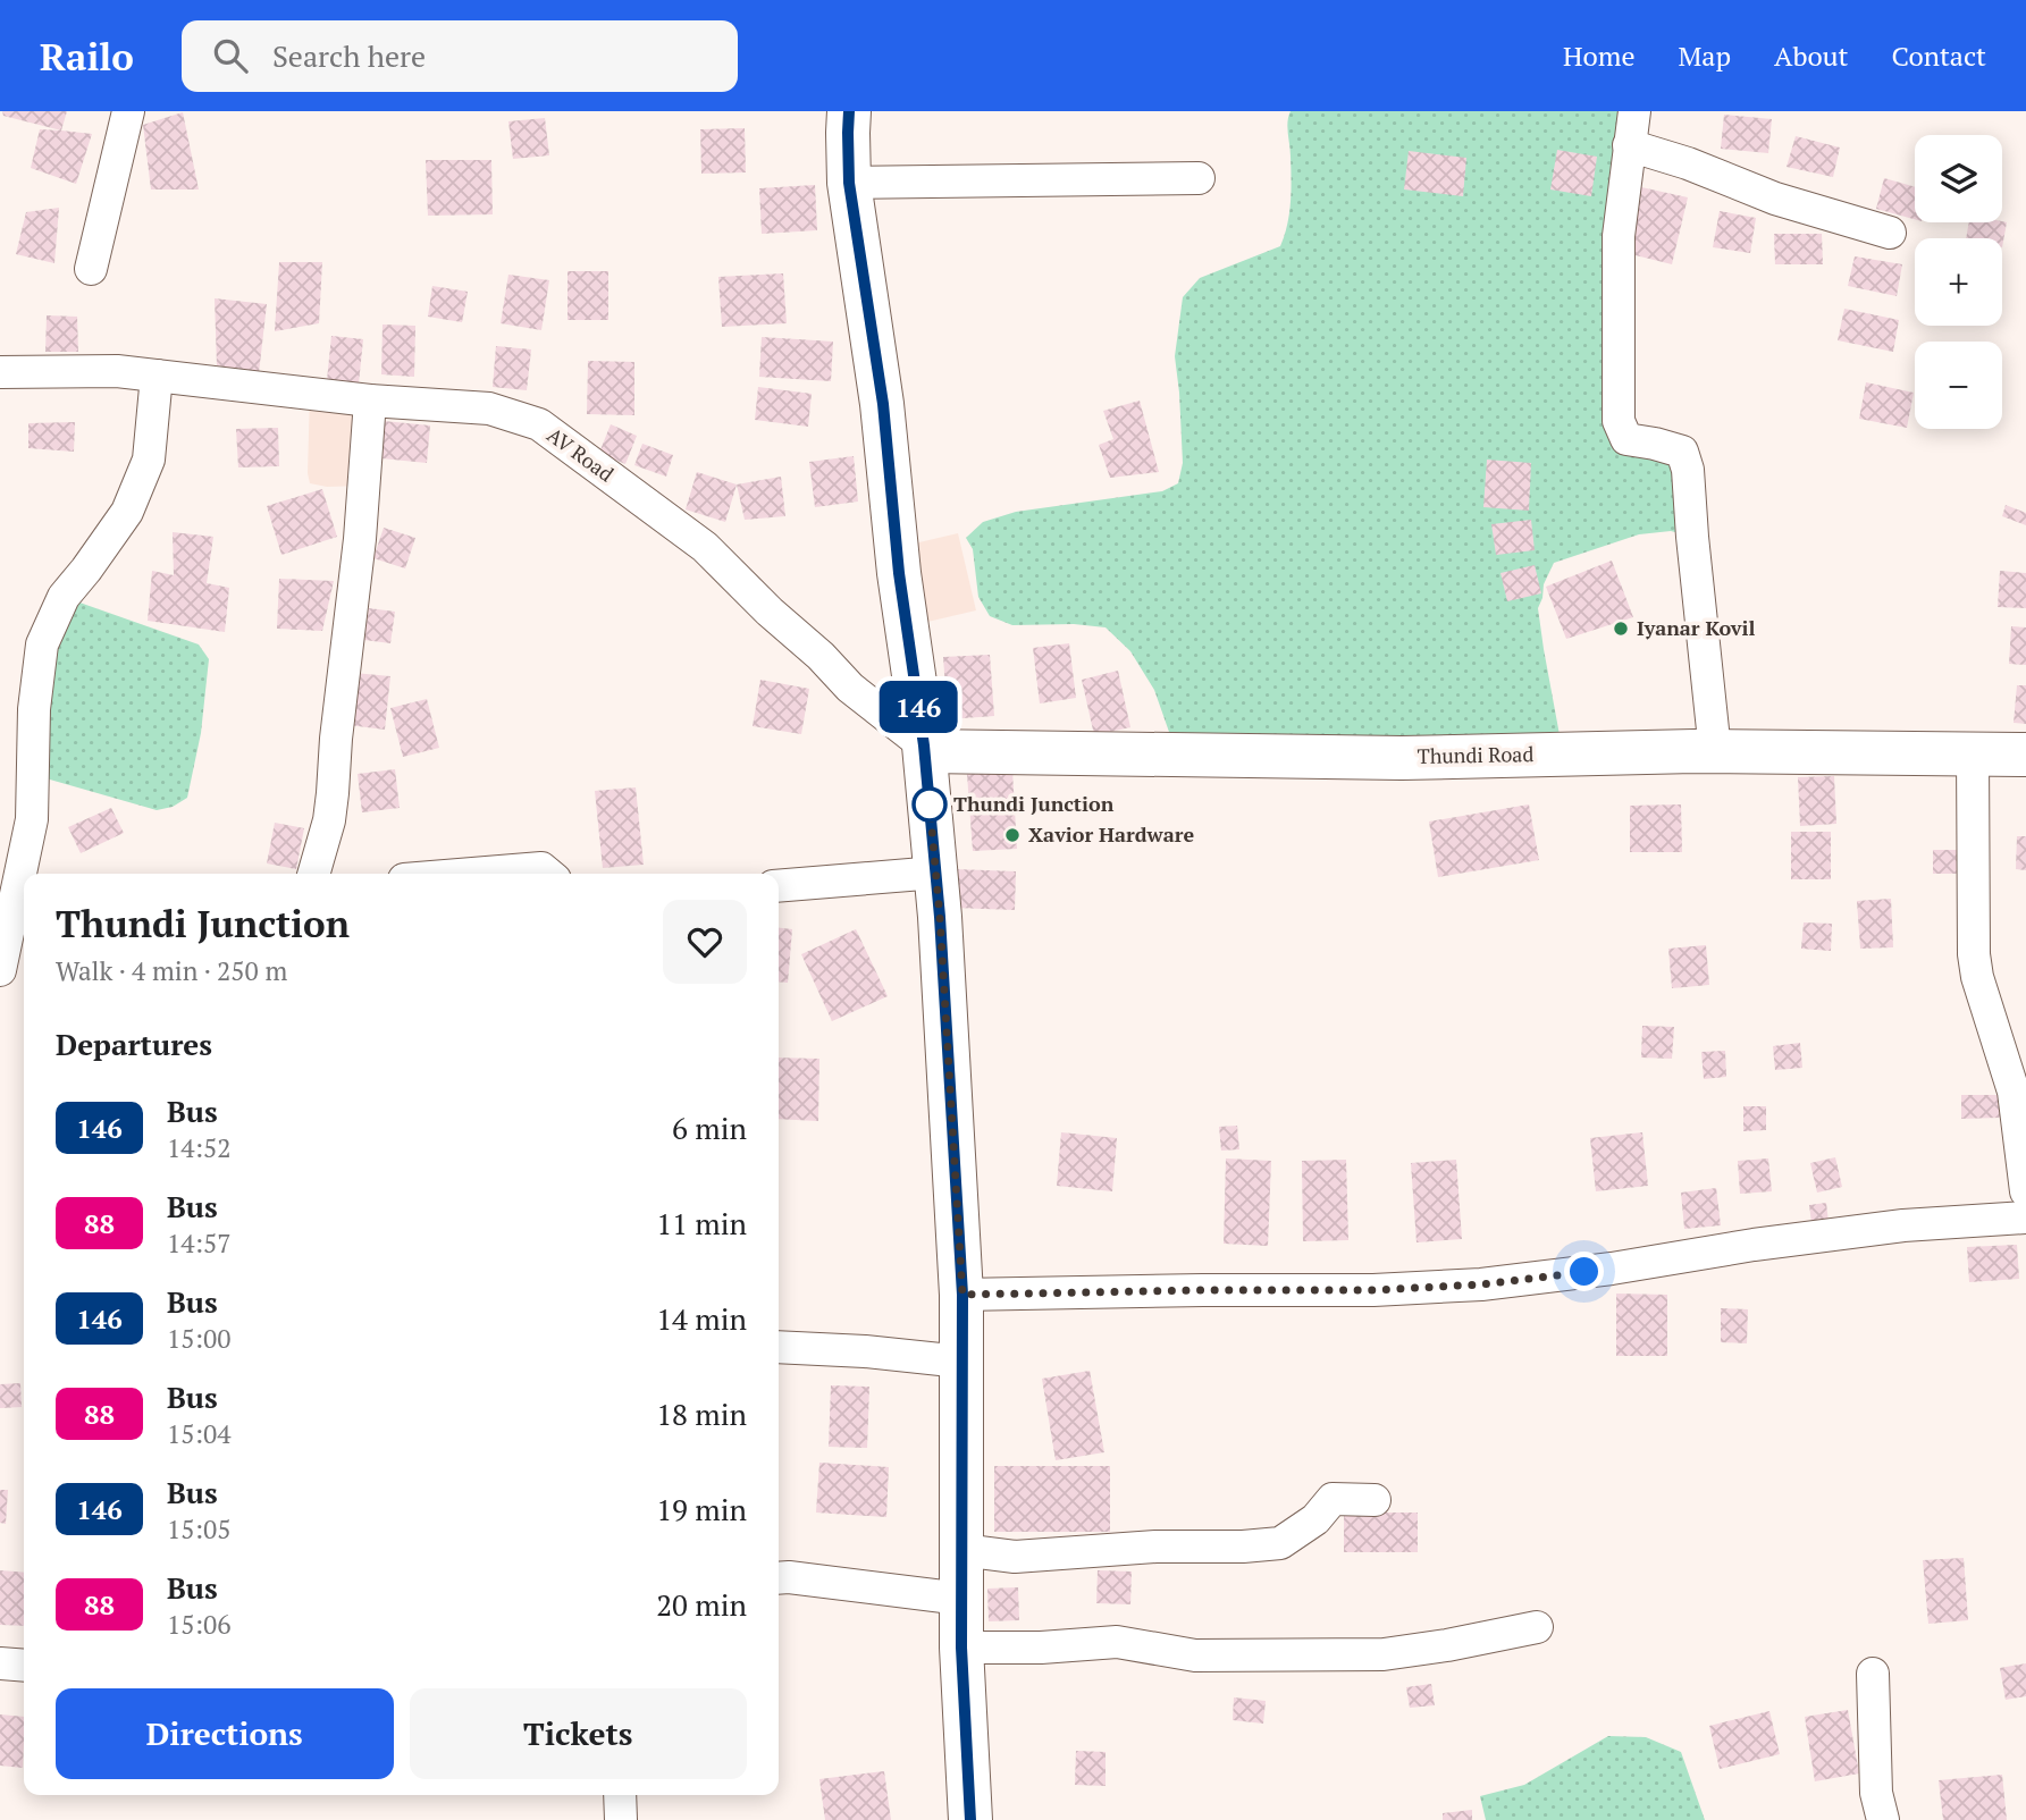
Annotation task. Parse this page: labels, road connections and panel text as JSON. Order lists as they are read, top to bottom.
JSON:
{
  "streets": {
    "main road": ["Thundi Road"],
    "street": ["AV Road"]
  },
  "crossings": [
    ["AV Road", "Thundi Road"]
  ],
  "places": ["Iyanar Kovil", "Thundi Junction", "Xavior Hardware"],
  "lines": ["bus line 146"],
  "page": {
    "header": "Railo",
    "search": "Search here",
    "nav": [
      "Home",
      "Map",
      "About",
      "Contact"
    ],
    "on_map": "146",
    "map_buttons": ["+", "−"],
    "heading": [
      ["Thundi Junction", "Walk · 4 min · 250 m"],
      "Departures"
    ],
    "list": [
      {
        "mark": "146",
        "name": "Bus",
        "note": "14:52",
        "value": "6 min"
      },
      {
        "mark": "88",
        "name": "Bus",
        "note": "14:57",
        "value": "11 min"
      },
      {
        "mark": "146",
        "name": "Bus",
        "note": "15:00",
        "value": "14 min"
      },
      {
        "mark": "88",
        "name": "Bus",
        "note": "15:04",
        "value": "18 min"
      },
      {
        "mark": "146",
        "name": "Bus",
        "note": "15:05",
        "value": "19 min"
      },
      {
        "mark": "88",
        "name": "Bus",
        "note": "15:06",
        "value": "20 min"
      }
    ],
    "buttons": ["Directions", "Tickets"]
  }
}
